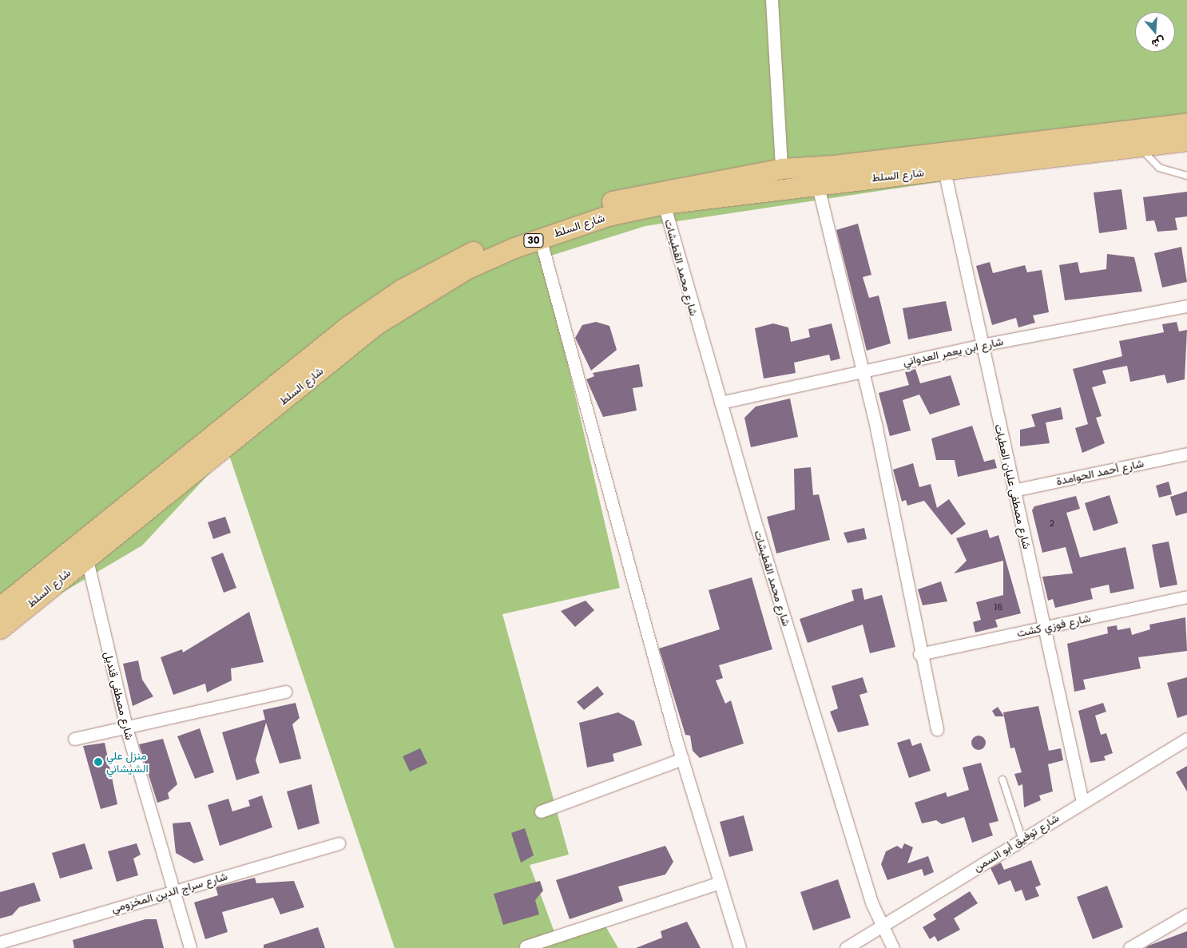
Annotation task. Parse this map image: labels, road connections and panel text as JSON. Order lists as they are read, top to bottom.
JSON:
{
  "streets": {
    "main road": ["شارع السلط", "30"],
    "street": [
      "شارع محمد القطيشات",
      "شارع ابن يعمر العدواني",
      "شارع أحمد الحوامدة",
      "شارع مصطفى عليان العطيات",
      "شارع فوزي كشت",
      "شارع مصطفى قنديل",
      "شارع توفيق أبو السمن",
      "شارع سراج الدين المخزومي"
    ]
  },
  "crossings": [
    ["شارع السلط", "شارع محمد القطيشات"],
    ["شارع السلط", "شارع مصطفى عليان العطيات"],
    ["شارع السلط", "شارع مصطفى قنديل"],
    ["شارع محمد القطيشات", "شارع ابن يعمر العدواني"],
    ["شارع محمد القطيشات", "شارع توفيق أبو السمن"],
    ["شارع ابن يعمر العدواني", "شارع مصطفى عليان العطيات"],
    ["شارع أحمد الحوامدة", "شارع مصطفى عليان العطيات"],
    ["شارع مصطفى عليان العطيات", "شارع فوزي كشت"],
    ["شارع مصطفى عليان العطيات", "شارع توفيق أبو السمن"],
    ["شارع مصطفى قنديل", "شارع سراج الدين المخزومي"]
  ],
  "places": ["منزل علي الشيشاني"],
  "house_numbers": ["2", "16"],
  "north": "bottom"
}
